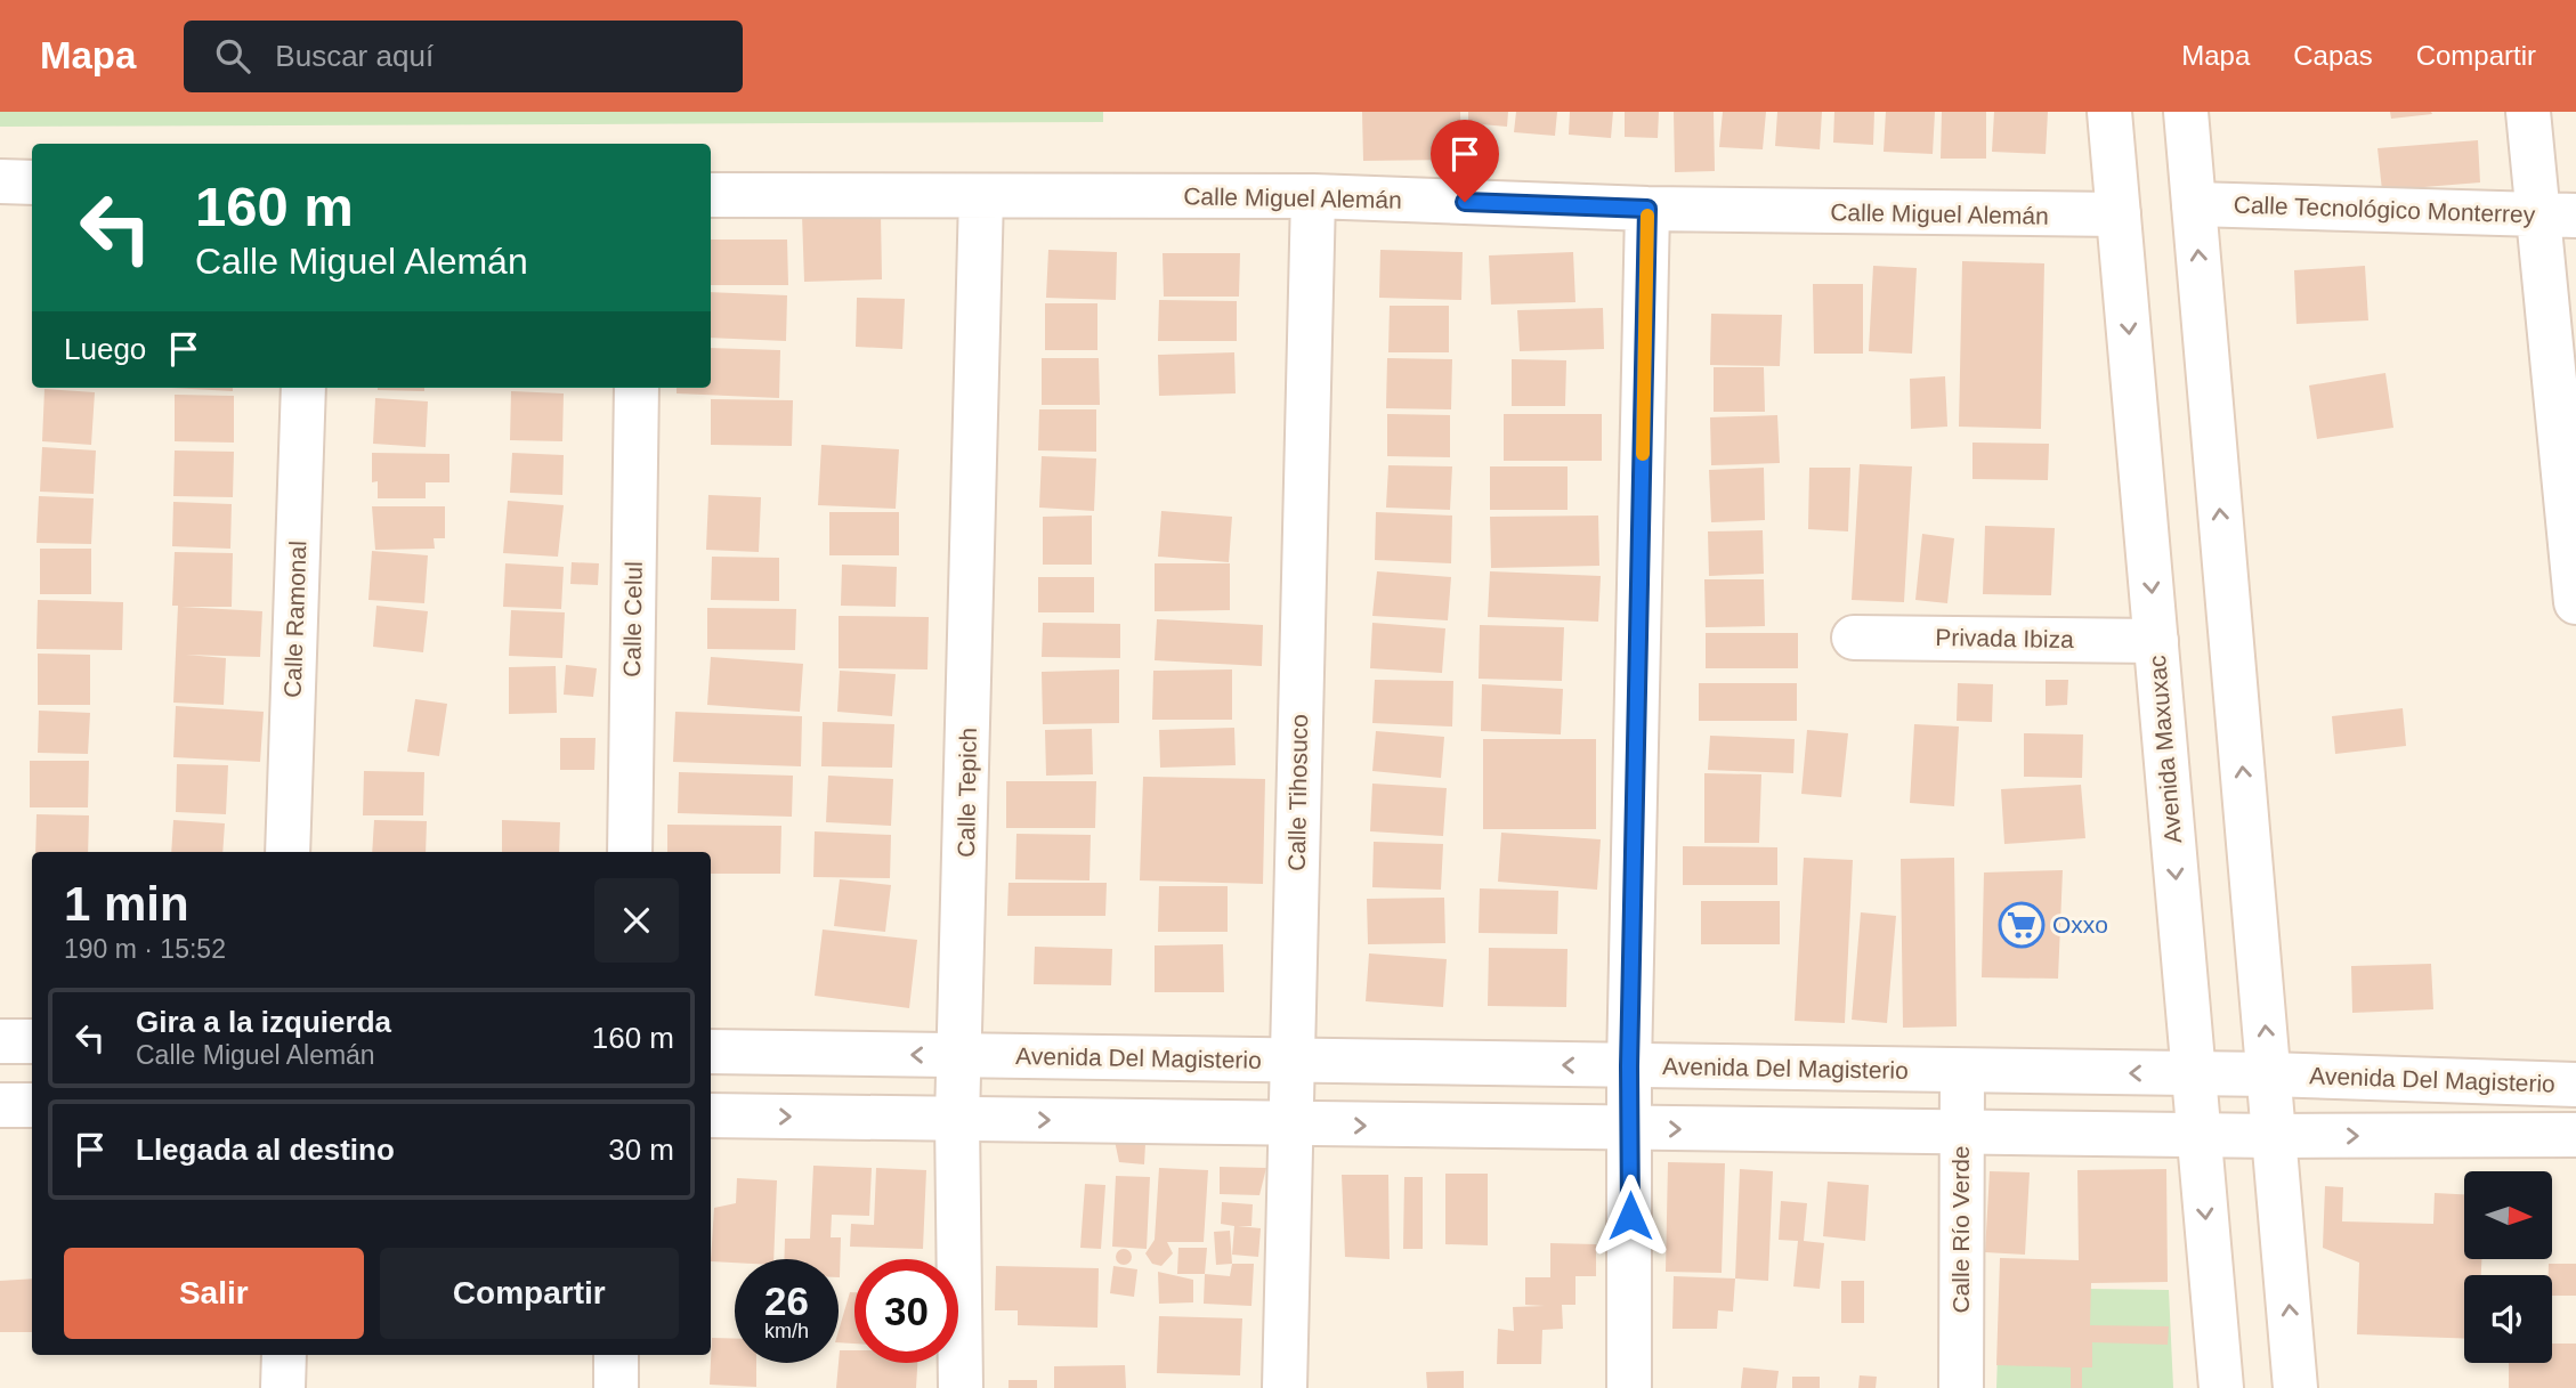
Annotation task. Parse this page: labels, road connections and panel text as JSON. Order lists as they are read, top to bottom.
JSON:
{
  "streets": {
    "street": [
      "Calle Miguel Alemán",
      "Calle Tecnológico Monterrey",
      "Calle Ramonal",
      "Calle Celul",
      "Privada Ibiza",
      "Avenida Maxuxac",
      "Calle Tepich",
      "Calle Tihosuco",
      "Avenida Del Magisterio",
      "Calle Río Verde"
    ]
  },
  "crossings": [
    ["Calle Miguel Alemán", "Avenida Maxuxac"],
    ["Calle Miguel Alemán", "Calle Tepich"],
    ["Calle Miguel Alemán", "Calle Tihosuco"],
    ["Privada Ibiza", "Avenida Maxuxac"],
    ["Avenida Maxuxac", "Avenida Del Magisterio"],
    ["Calle Tepich", "Avenida Del Magisterio"],
    ["Calle Tihosuco", "Avenida Del Magisterio"],
    ["Avenida Del Magisterio", "Calle Río Verde"]
  ],
  "places": {
    "supermarket": ["Oxxo"]
  },
  "north": "right",
  "page": {
    "header": "Mapa",
    "search": "Buscar aquí",
    "nav": ["Mapa", "Capas", "Compartir"],
    "turn": ["160 m", "Calle Miguel Alemán"],
    "then": "Luego",
    "heading": ["1 min", "190 m · 15:52"],
    "list": [
      {
        "name": "Gira a la izquierda",
        "note": "Calle Miguel Alemán",
        "value": "160 m"
      },
      {
        "name": "Llegada al destino",
        "value": "30 m"
      }
    ],
    "buttons": ["Salir", "Compartir"],
    "speed": "26 km/h",
    "limit": "30"
  }
}
